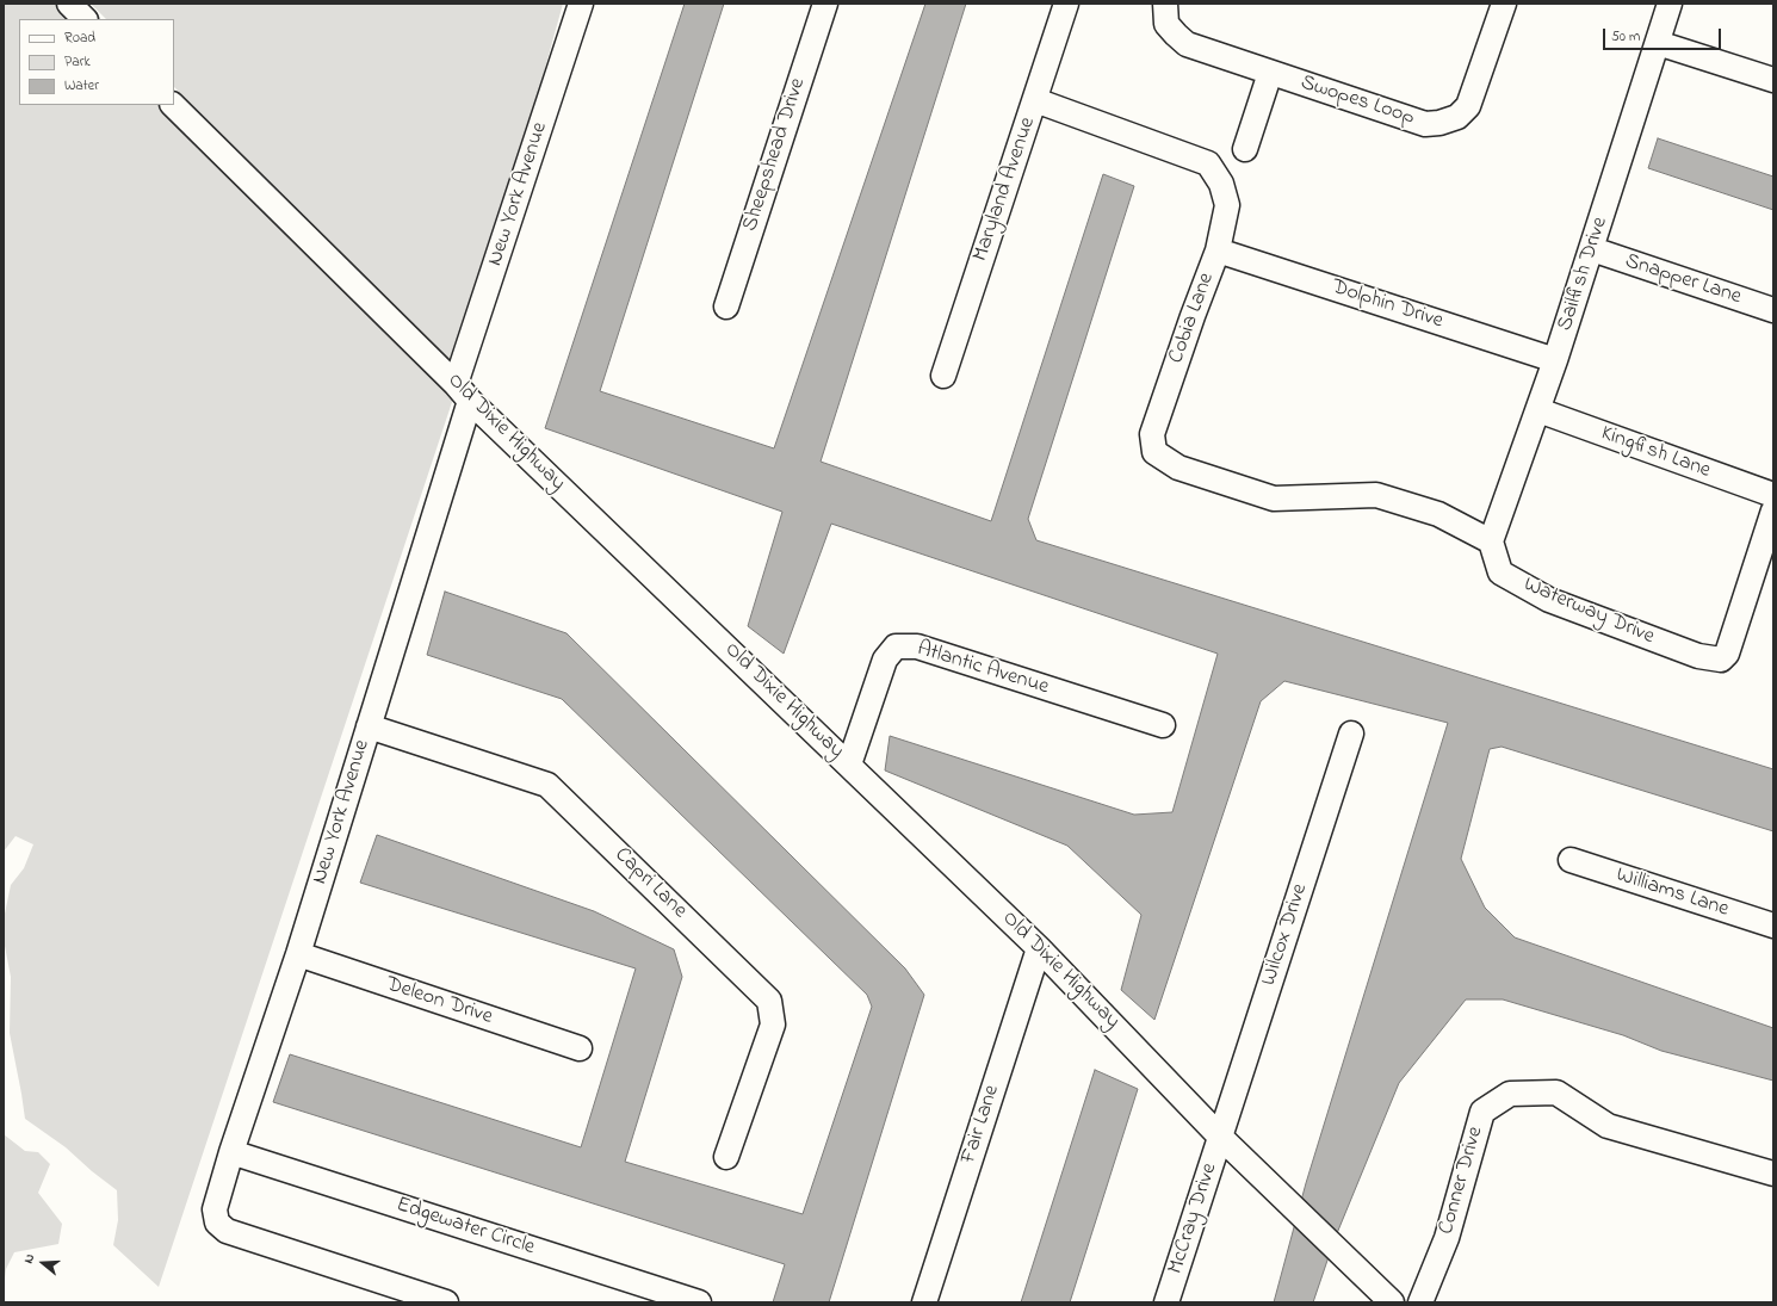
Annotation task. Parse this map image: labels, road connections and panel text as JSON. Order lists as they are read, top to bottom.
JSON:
{
  "streets": {
    "street": [
      "Swopes Loop",
      "Sheepshead Drive",
      "Maryland Avenue",
      "New York Avenue",
      "Sailfish Drive",
      "Snapper Lane",
      "Dolphin Drive",
      "Cobia Lane",
      "Old Dixie Highway",
      "Kingfish Lane",
      "Waterway Drive",
      "Atlantic Avenue",
      "Capri Lane",
      "Williams Lane",
      "Wilcox Drive",
      "Deleon Drive",
      "Fair Lane",
      "Conner Drive",
      "McCray Drive",
      "Edgewater Circle"
    ]
  },
  "crossings": [
    ["Maryland Avenue", "Cobia Lane"],
    ["New York Avenue", "Old Dixie Highway"],
    ["New York Avenue", "Capri Lane"],
    ["New York Avenue", "Deleon Drive"],
    ["New York Avenue", "Edgewater Circle"],
    ["Sailfish Drive", "Snapper Lane"],
    ["Sailfish Drive", "Dolphin Drive"],
    ["Sailfish Drive", "Cobia Lane"],
    ["Sailfish Drive", "Kingfish Lane"],
    ["Sailfish Drive", "Waterway Drive"],
    ["Dolphin Drive", "Cobia Lane"],
    ["Cobia Lane", "Waterway Drive"],
    ["Old Dixie Highway", "Atlantic Avenue"],
    ["Old Dixie Highway", "Wilcox Drive"],
    ["Old Dixie Highway", "Fair Lane"],
    ["Old Dixie Highway", "McCray Drive"],
    ["Wilcox Drive", "McCray Drive"]
  ],
  "legend": ["Road", "Park", "Water"],
  "scale_bar": "50 m",
  "north": "left"
}
